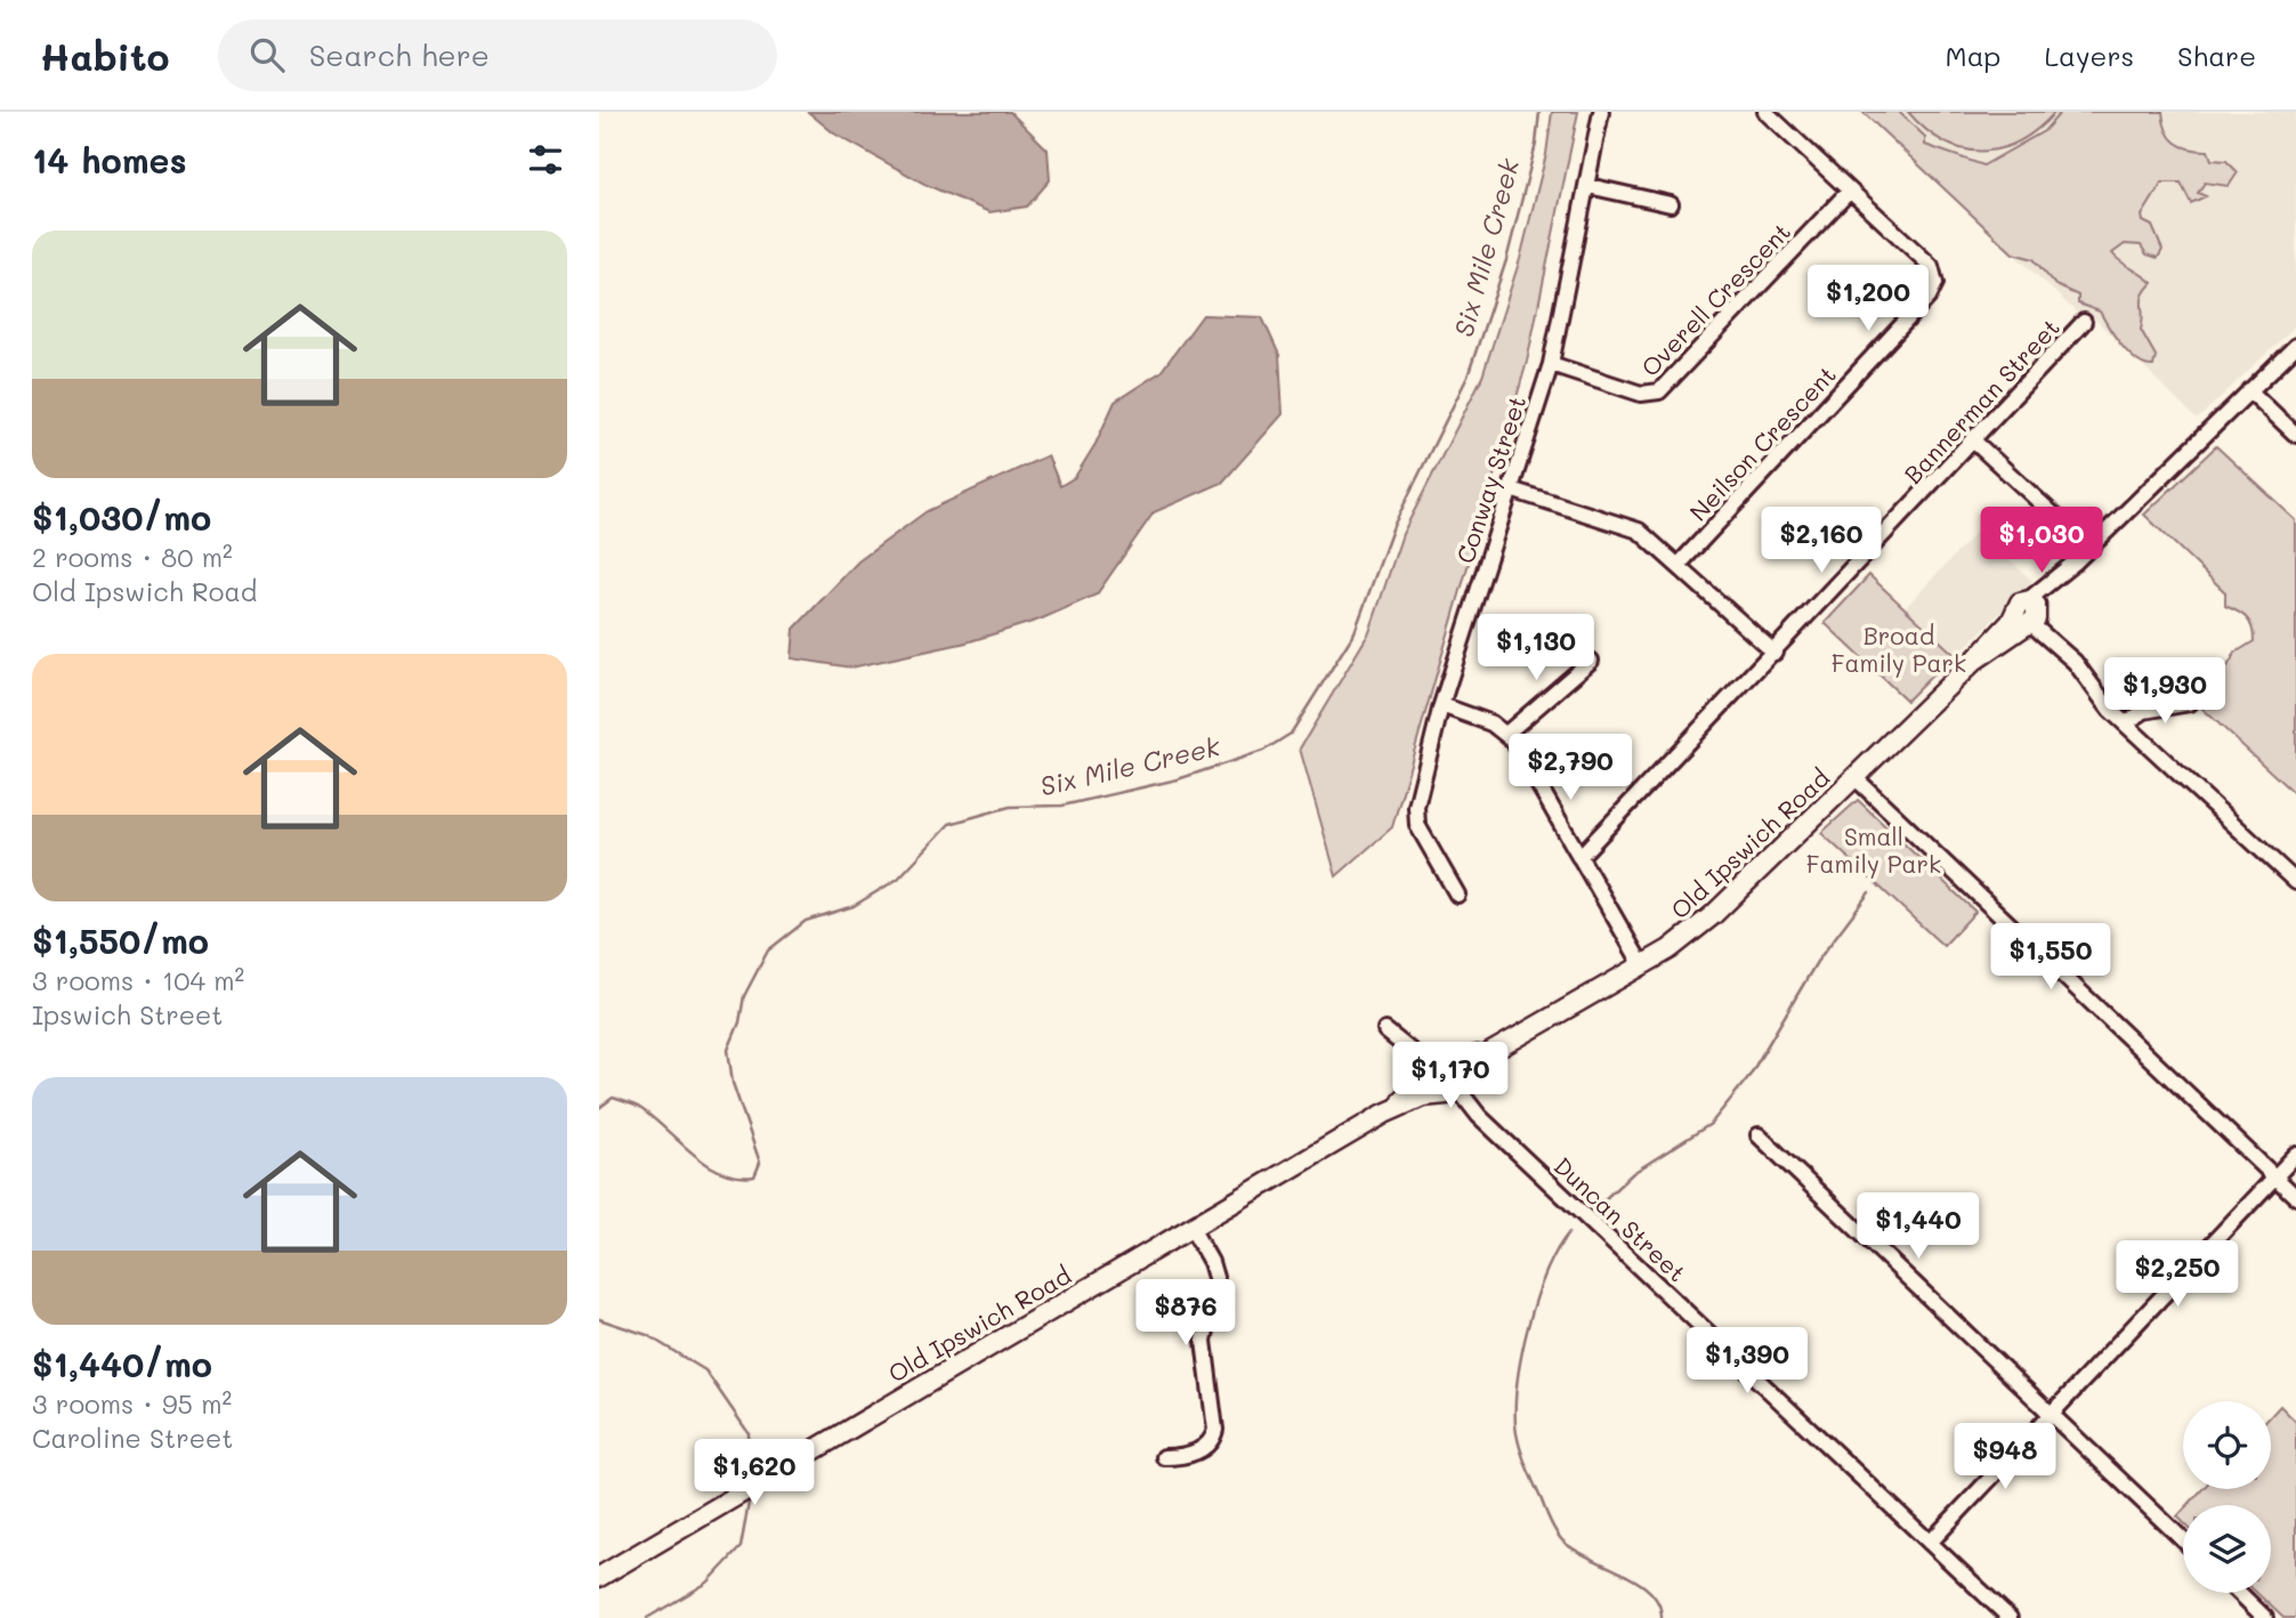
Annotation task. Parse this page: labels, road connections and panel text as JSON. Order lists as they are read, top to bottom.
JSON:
{
  "streets": {
    "main road": ["Old Ipswich Road"],
    "street": [
      "Overell Crescent",
      "Bannerman Street",
      "Neilson Crescent",
      "Conway Street",
      "Duncan Street"
    ]
  },
  "crossings": [
    ["Overell Crescent", "Neilson Crescent"],
    ["Overell Crescent", "Conway Street"],
    ["Old Ipswich Road", "Duncan Street"]
  ],
  "water": ["Six Mile Creek"],
  "parks": ["Broad Family Park", "Small Family Park"],
  "page": {
    "header": "Habito",
    "search": "Search here",
    "nav": ["Map", "Layers", "Share"],
    "heading": "14 homes",
    "list": [
      {
        "name": "$1,030/mo",
        "note": "2 rooms · 80 m² · Old Ipswich Road"
      },
      {
        "name": "$1,550/mo",
        "note": "3 rooms · 104 m² · Ipswich Street"
      },
      {
        "name": "$1,440/mo",
        "note": "3 rooms · 95 m² · Caroline Street"
      }
    ],
    "price": [
      "$1,200",
      "$2,160",
      "$1,030",
      "$1,130",
      "$1,930",
      "$2,790",
      "$1,550",
      "$1,170",
      "$1,440",
      "$2,250",
      "$876",
      "$1,390",
      "$948",
      "$1,620"
    ]
  }
}
